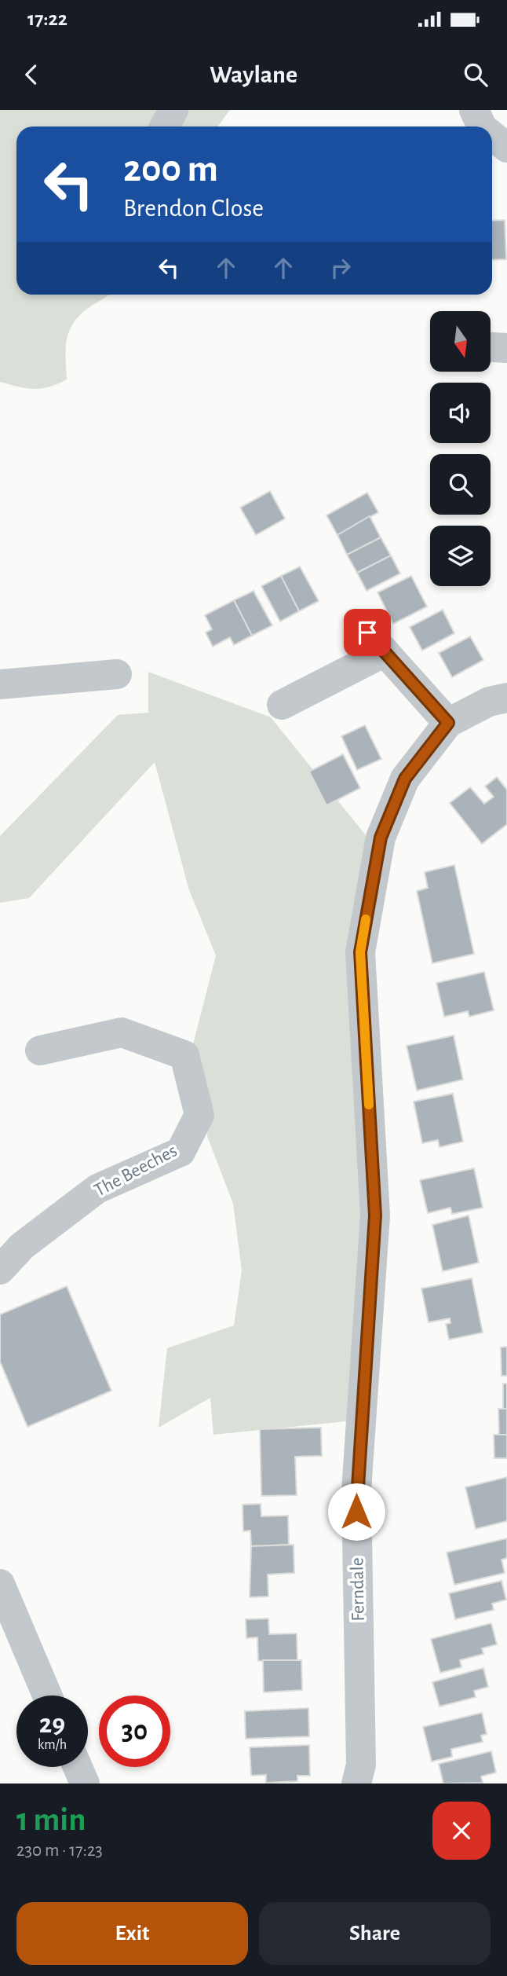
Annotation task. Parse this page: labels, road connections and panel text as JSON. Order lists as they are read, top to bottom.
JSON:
{
  "streets": {
    "street": ["The Beeches", "Ferndale"]
  },
  "north": "bottom",
  "page": {
    "status": "17:22",
    "header": "Waylane",
    "turn": ["200 m", "Brendon Close"],
    "speed": "29 km/h",
    "limit": "30",
    "heading": ["1 min", "230 m · 17:23"],
    "buttons": ["Exit", "Share"]
  }
}
